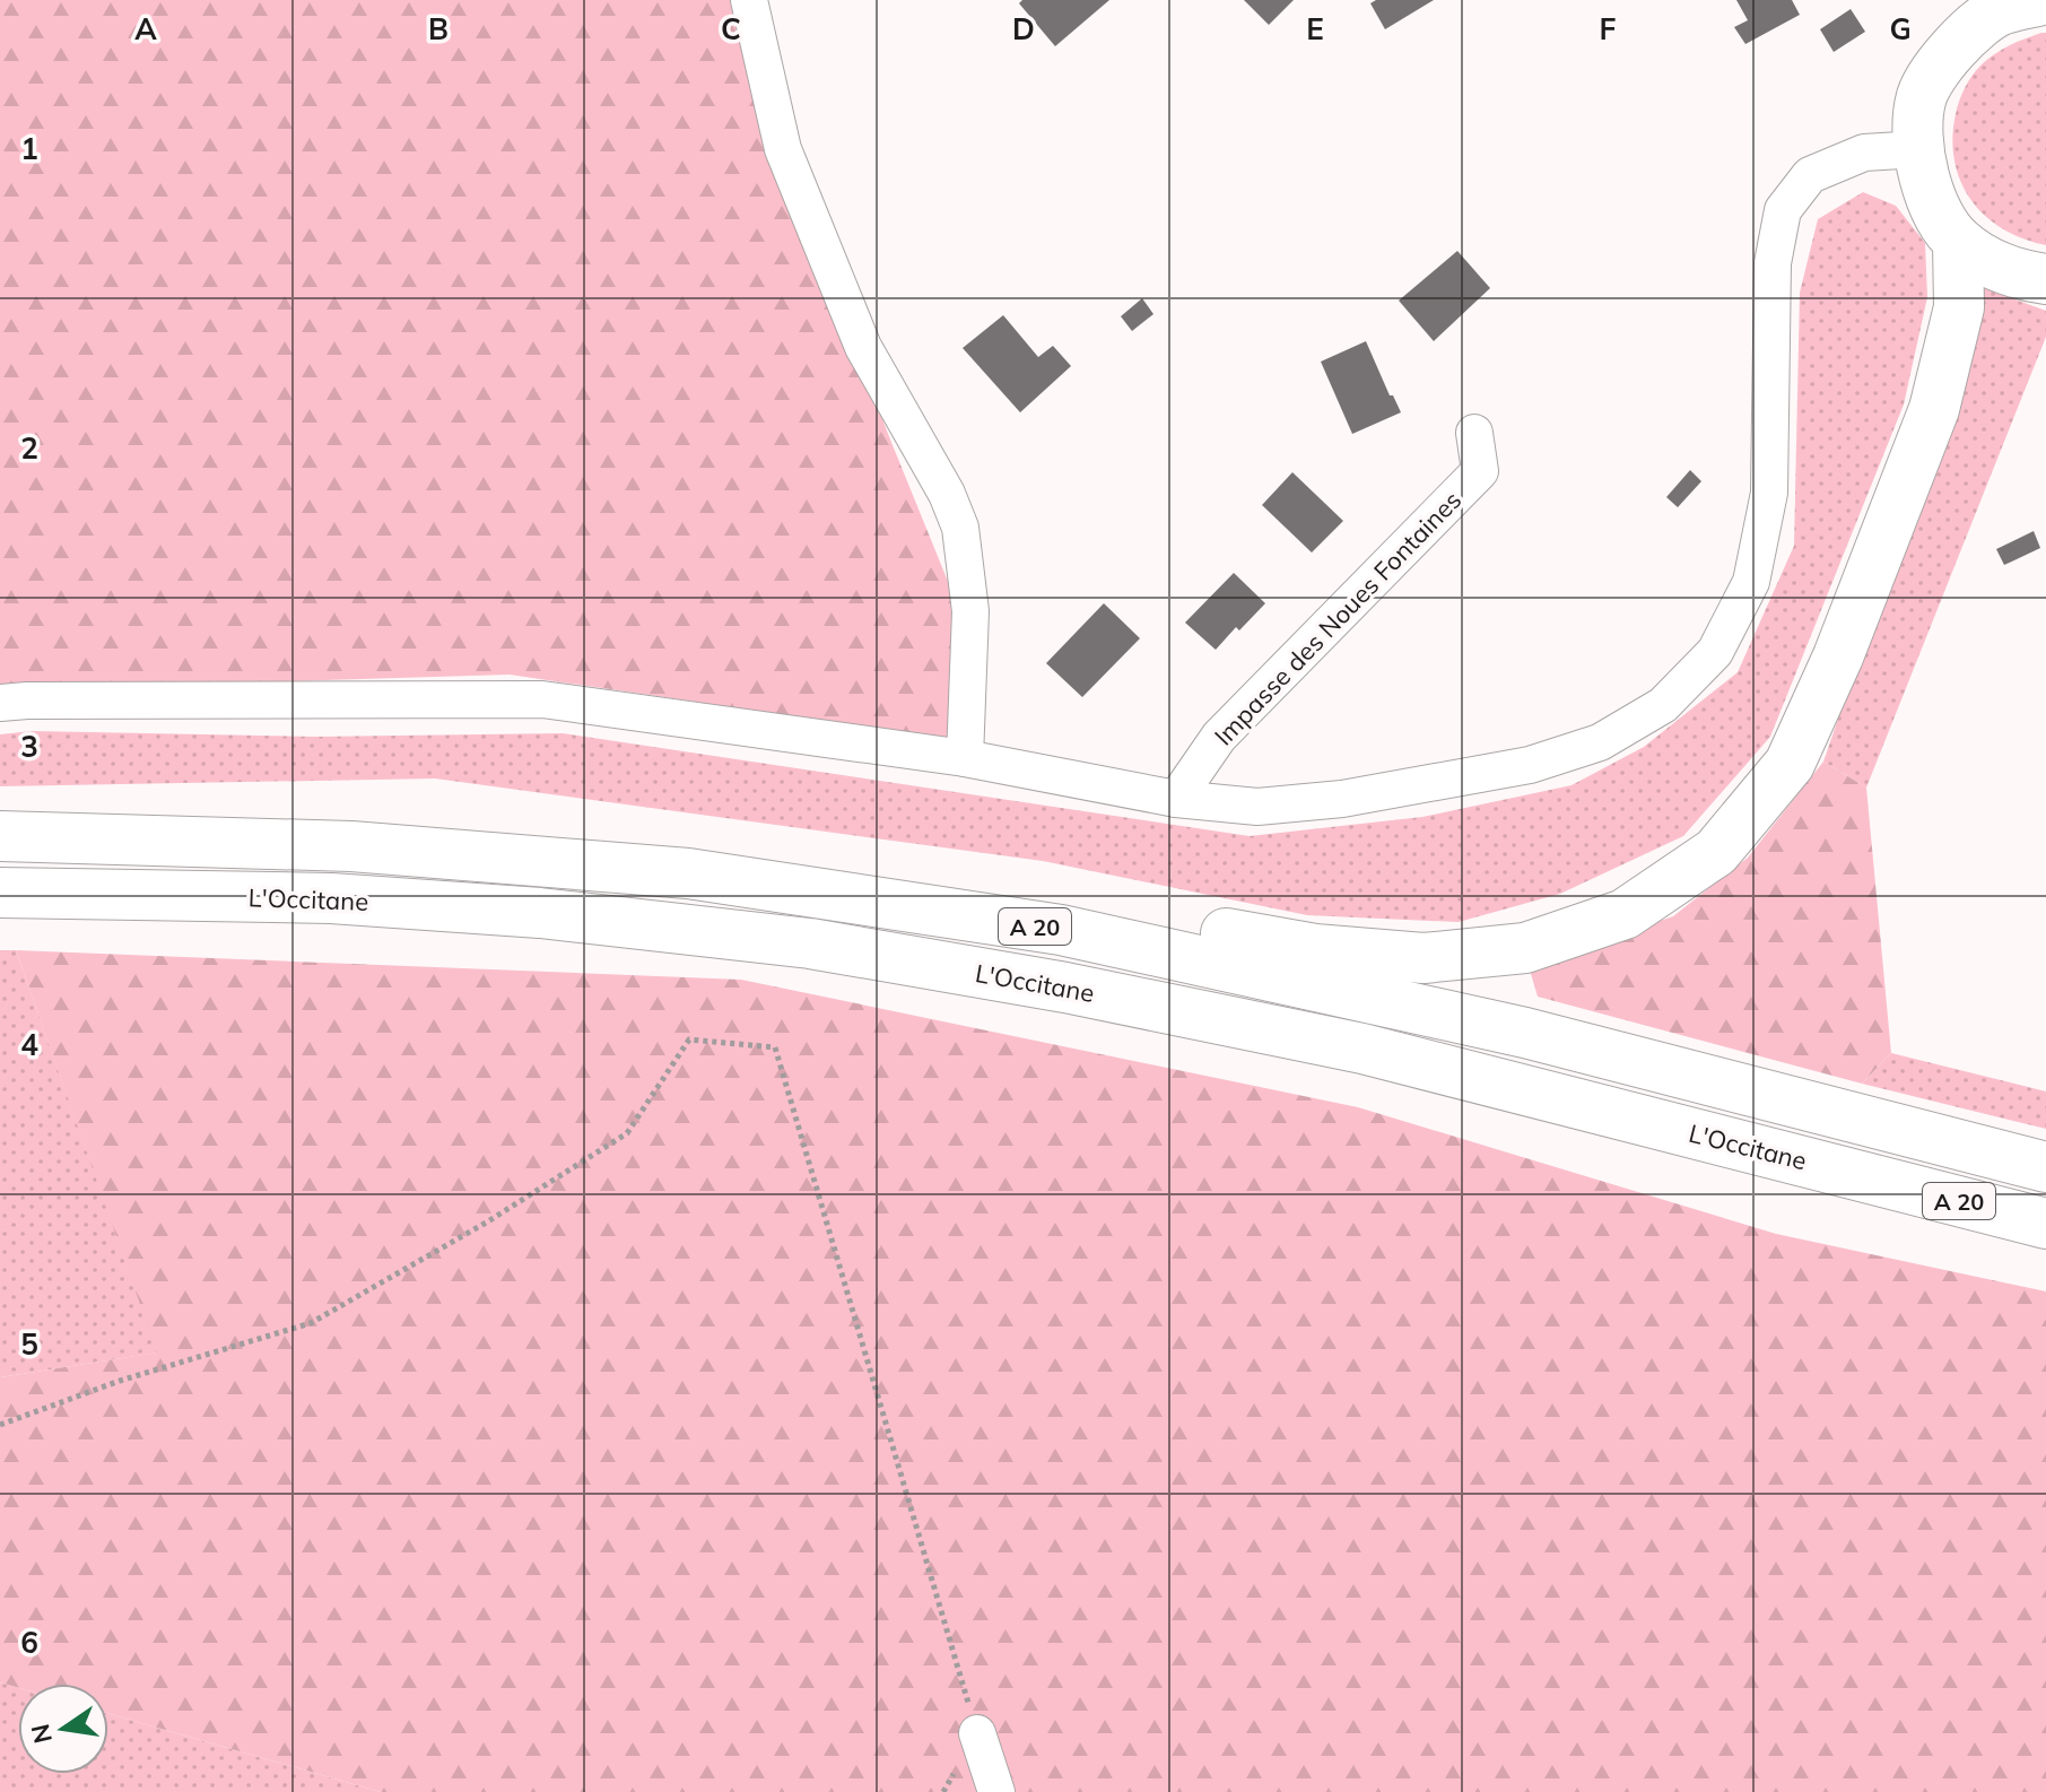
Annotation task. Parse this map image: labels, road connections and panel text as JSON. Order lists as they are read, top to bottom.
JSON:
{
  "streets": {
    "main road": ["L'Occitane", "A 20"],
    "street": ["Impasse des Noues Fontaines"]
  },
  "north": "left",
  "grid": {
    "columns": [
      "A",
      "B",
      "C",
      "D",
      "E",
      "F",
      "G"
    ],
    "rows": [
      "1",
      "2",
      "3",
      "4",
      "5",
      "6"
    ]
  }
}
